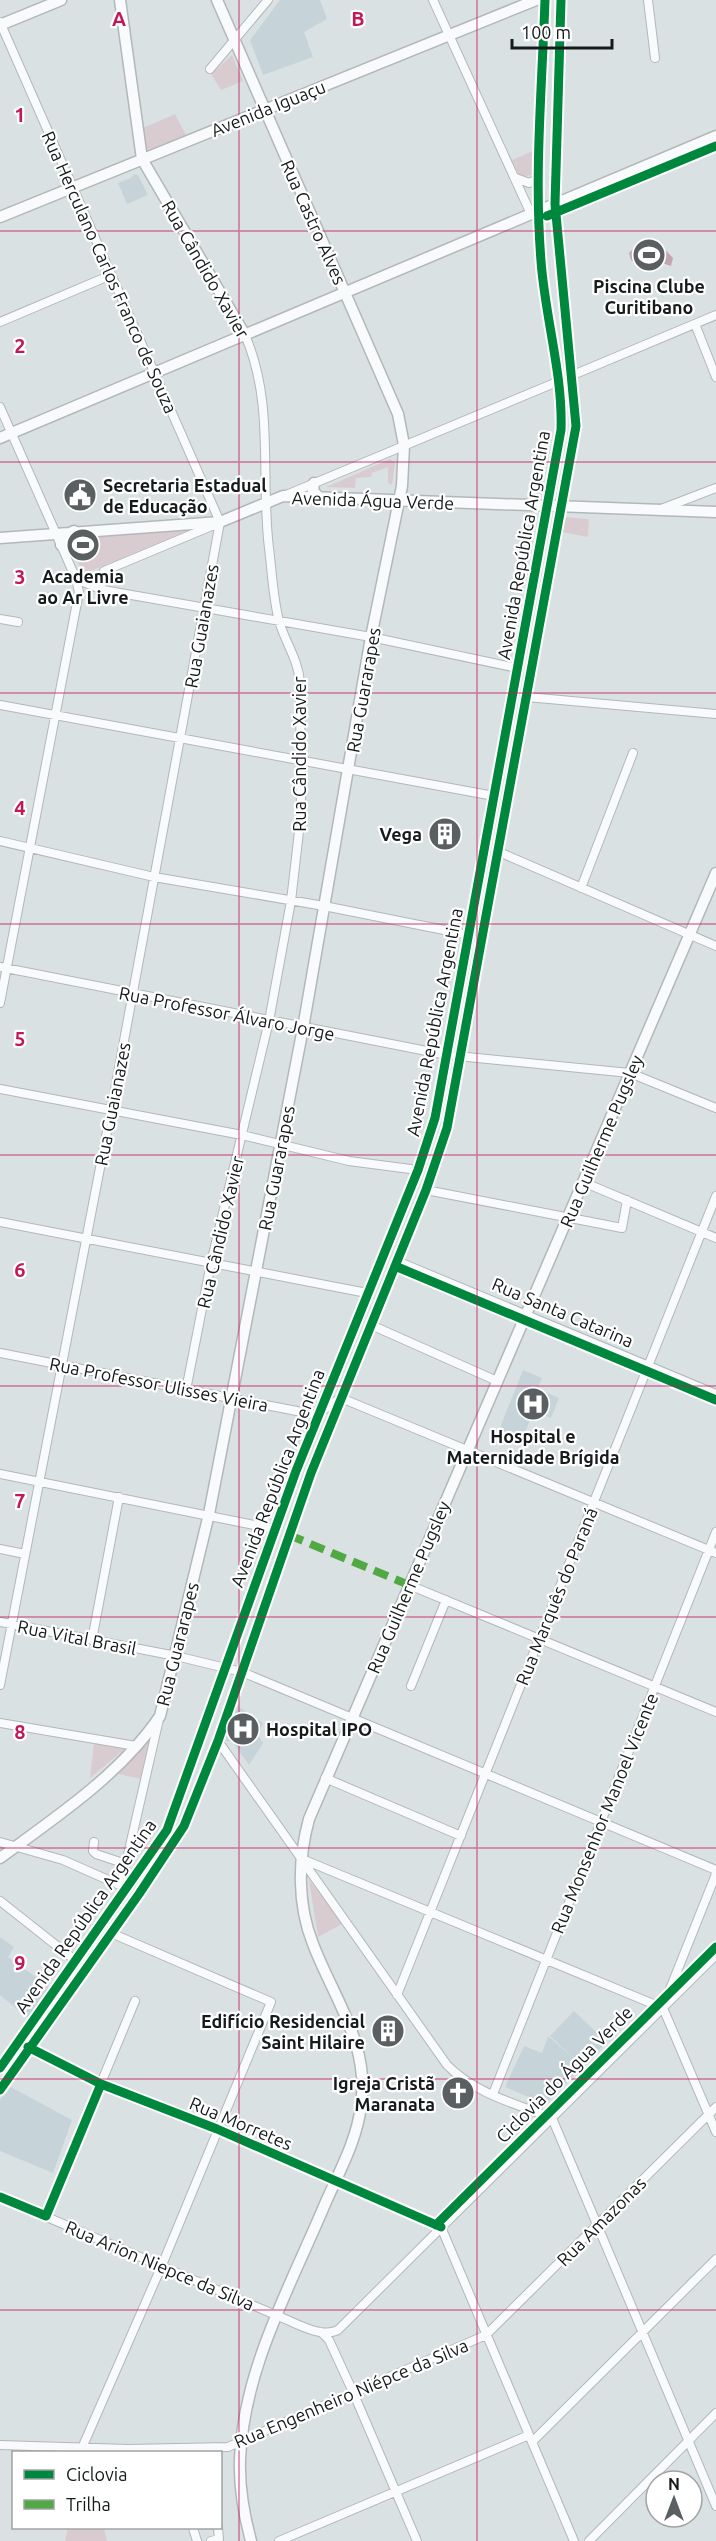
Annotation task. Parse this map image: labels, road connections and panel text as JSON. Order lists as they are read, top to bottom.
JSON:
{
  "streets": {
    "main road": [
      "Avenida Iguaçu",
      "Rua Castro Alves",
      "Rua Cândido Xavier",
      "Avenida Água Verde",
      "Rua Guararapes",
      "Rua Guilherme Pugsley"
    ],
    "street": [
      "Rua Herculano Carlos Franco de Souza",
      "Avenida República Argentina",
      "Rua Guaianazes",
      "Rua Professor Álvaro Jorge",
      "Rua Santa Catarina",
      "Rua Professor Ulisses Vieira",
      "Rua Marquês do Paraná",
      "Rua Vital Brasil",
      "Rua Monsenhor Manoel Vicente",
      "Rua Morretes",
      "Rua Amazonas",
      "Rua Arion Niepce da Silva",
      "Rua Engenheiro Niépce da Silva"
    ],
    "cycle path": ["Ciclovia do Água Verde"]
  },
  "crossings": [
    ["Avenida Iguaçu", "Rua Castro Alves"],
    ["Avenida Iguaçu", "Rua Cândido Xavier"],
    ["Avenida Iguaçu", "Rua Herculano Carlos Franco de Souza"],
    ["Rua Castro Alves", "Rua Guararapes"],
    ["Rua Cândido Xavier", "Avenida Água Verde"],
    ["Rua Cândido Xavier", "Rua Professor Álvaro Jorge"],
    ["Rua Cândido Xavier", "Rua Professor Ulisses Vieira"],
    ["Rua Herculano Carlos Franco de Souza", "Avenida Água Verde"],
    ["Rua Herculano Carlos Franco de Souza", "Rua Guaianazes"],
    ["Avenida Água Verde", "Avenida República Argentina"],
    ["Avenida Água Verde", "Rua Guaianazes"],
    ["Avenida Água Verde", "Rua Guararapes"],
    ["Avenida República Argentina", "Rua Guararapes"],
    ["Avenida República Argentina", "Rua Professor Álvaro Jorge"],
    ["Avenida República Argentina", "Rua Santa Catarina"],
    ["Avenida República Argentina", "Rua Professor Ulisses Vieira"],
    ["Avenida República Argentina", "Rua Vital Brasil"],
    ["Avenida República Argentina", "Rua Morretes"],
    ["Rua Guaianazes", "Rua Professor Álvaro Jorge"],
    ["Rua Guaianazes", "Rua Professor Ulisses Vieira"],
    ["Rua Guaianazes", "Rua Vital Brasil"],
    ["Rua Guararapes", "Rua Professor Álvaro Jorge"],
    ["Rua Guararapes", "Rua Professor Ulisses Vieira"],
    ["Rua Guararapes", "Rua Vital Brasil"],
    ["Rua Professor Álvaro Jorge", "Rua Guilherme Pugsley"],
    ["Rua Guilherme Pugsley", "Rua Santa Catarina"],
    ["Rua Guilherme Pugsley", "Rua Vital Brasil"],
    ["Rua Guilherme Pugsley", "Rua Morretes"],
    ["Rua Guilherme Pugsley", "Rua Arion Niepce da Silva"],
    ["Rua Guilherme Pugsley", "Rua Engenheiro Niépce da Silva"],
    ["Rua Santa Catarina", "Rua Marquês do Paraná"],
    ["Rua Marquês do Paraná", "Rua Vital Brasil"],
    ["Rua Vital Brasil", "Rua Monsenhor Manoel Vicente"],
    ["Rua Amazonas", "Rua Engenheiro Niépce da Silva"]
  ],
  "places": {
    "sports": ["Piscina Clube Curitibano", "Academia ao Ar Livre"],
    "public building": ["Secretaria Estadual de Educação"],
    "building": ["Vega", "Edifício Residencial Saint Hilaire"],
    "hospital": ["Hospital e Maternidade Brígida", "Hospital IPO"],
    "church": ["Igreja Cristã Maranata"]
  },
  "legend": ["Ciclovia", "Trilha"],
  "scale_bar": "100 m",
  "north": "top",
  "grid": {
    "columns": ["A", "B"],
    "rows": [
      "1",
      "2",
      "3",
      "4",
      "5",
      "6",
      "7",
      "8",
      "9"
    ]
  }
}
